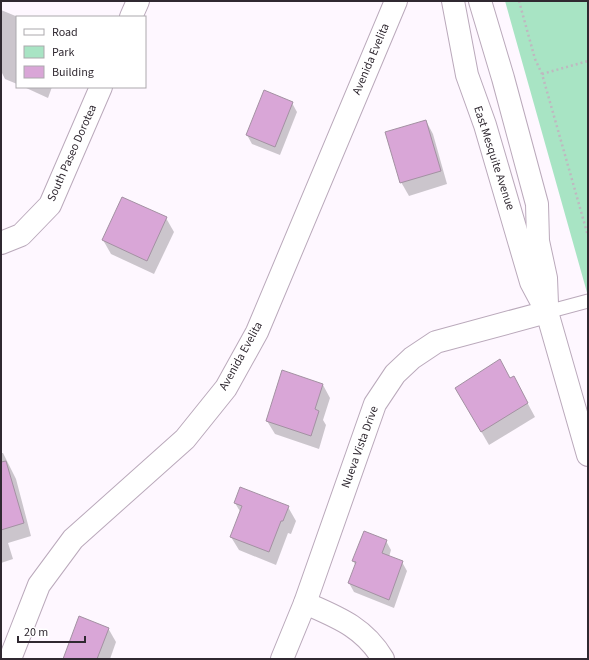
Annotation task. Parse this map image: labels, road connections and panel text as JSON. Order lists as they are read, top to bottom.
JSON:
{
  "streets": {
    "street": [
      "Avenida Evelita",
      "South Paseo Dorotea",
      "East Mesquite Avenue",
      "Nueva Vista Drive"
    ]
  },
  "crossings": [
    ["East Mesquite Avenue", "Nueva Vista Drive"]
  ],
  "legend": ["Road", "Park", "Building"],
  "scale_bar": "20 m"
}
